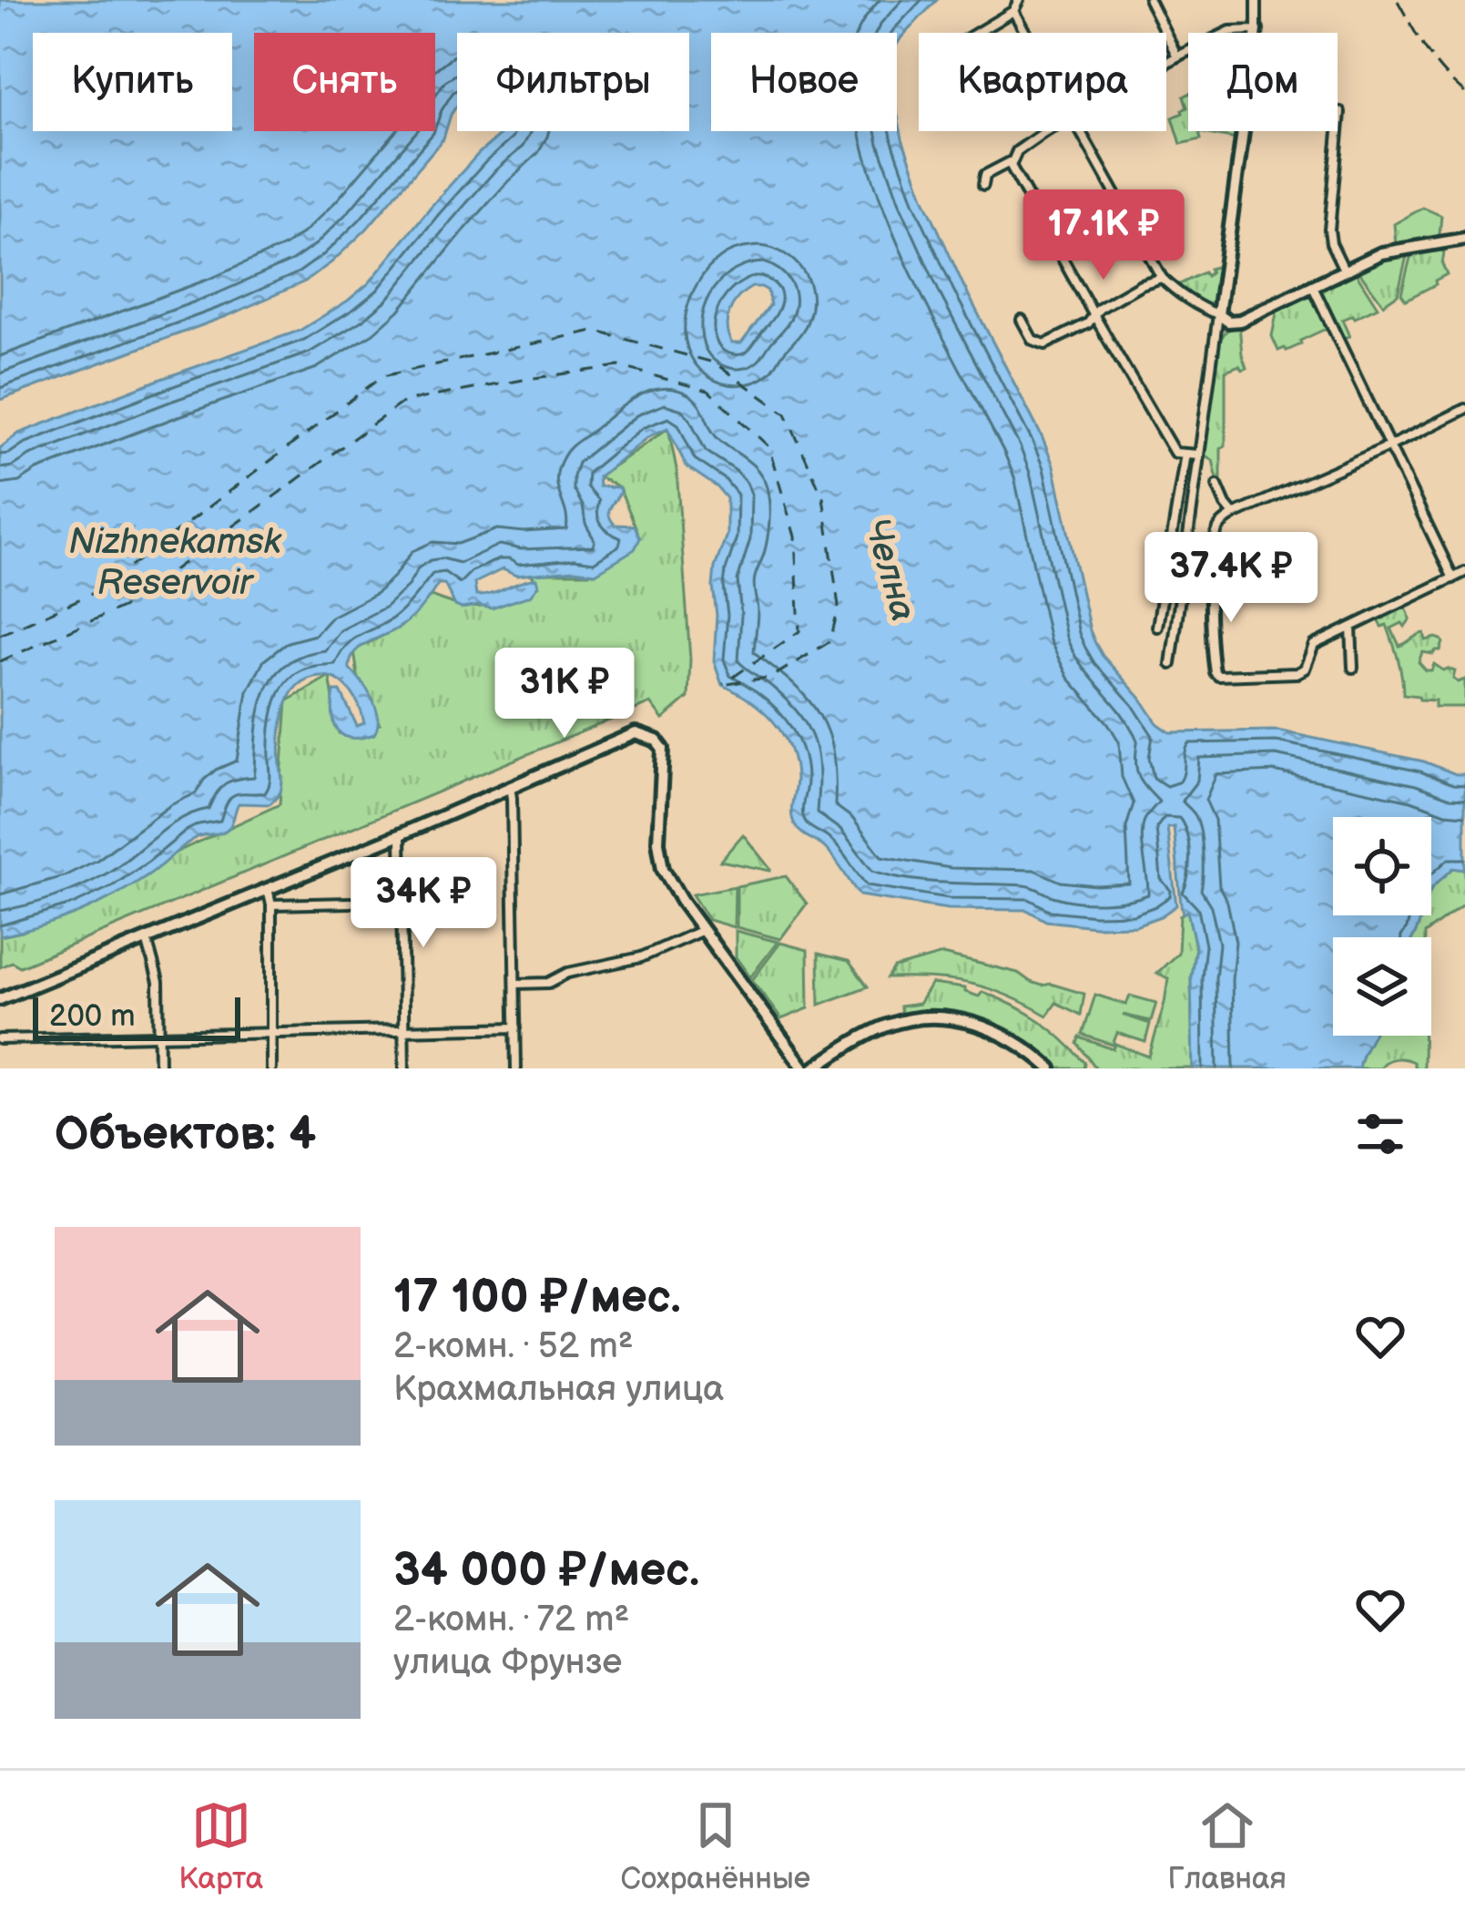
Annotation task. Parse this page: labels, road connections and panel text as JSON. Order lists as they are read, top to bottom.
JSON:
{
  "water": ["Nizhnekamsk Reservoir", "Челна"],
  "scale_bar": "200 m",
  "page": {
    "chip": [
      "Купить",
      "Снять",
      "Фильтры",
      "Новое",
      "Квартира",
      "Дом"
    ],
    "price": [
      "17.1K ₽",
      "37.4K ₽",
      "31K ₽",
      "34K ₽"
    ],
    "scale": "200 m",
    "heading": "Объектов: 4",
    "list": [
      {
        "name": "17 100 ₽/мес.",
        "note": "2-комн. · 52 m² · Крахмальная улица"
      },
      {
        "name": "34 000 ₽/мес.",
        "note": "2-комн. · 72 m² · улица Фрунзе"
      }
    ],
    "tabs": ["Карта", "Сохранённые", "Главная"]
  }
}
